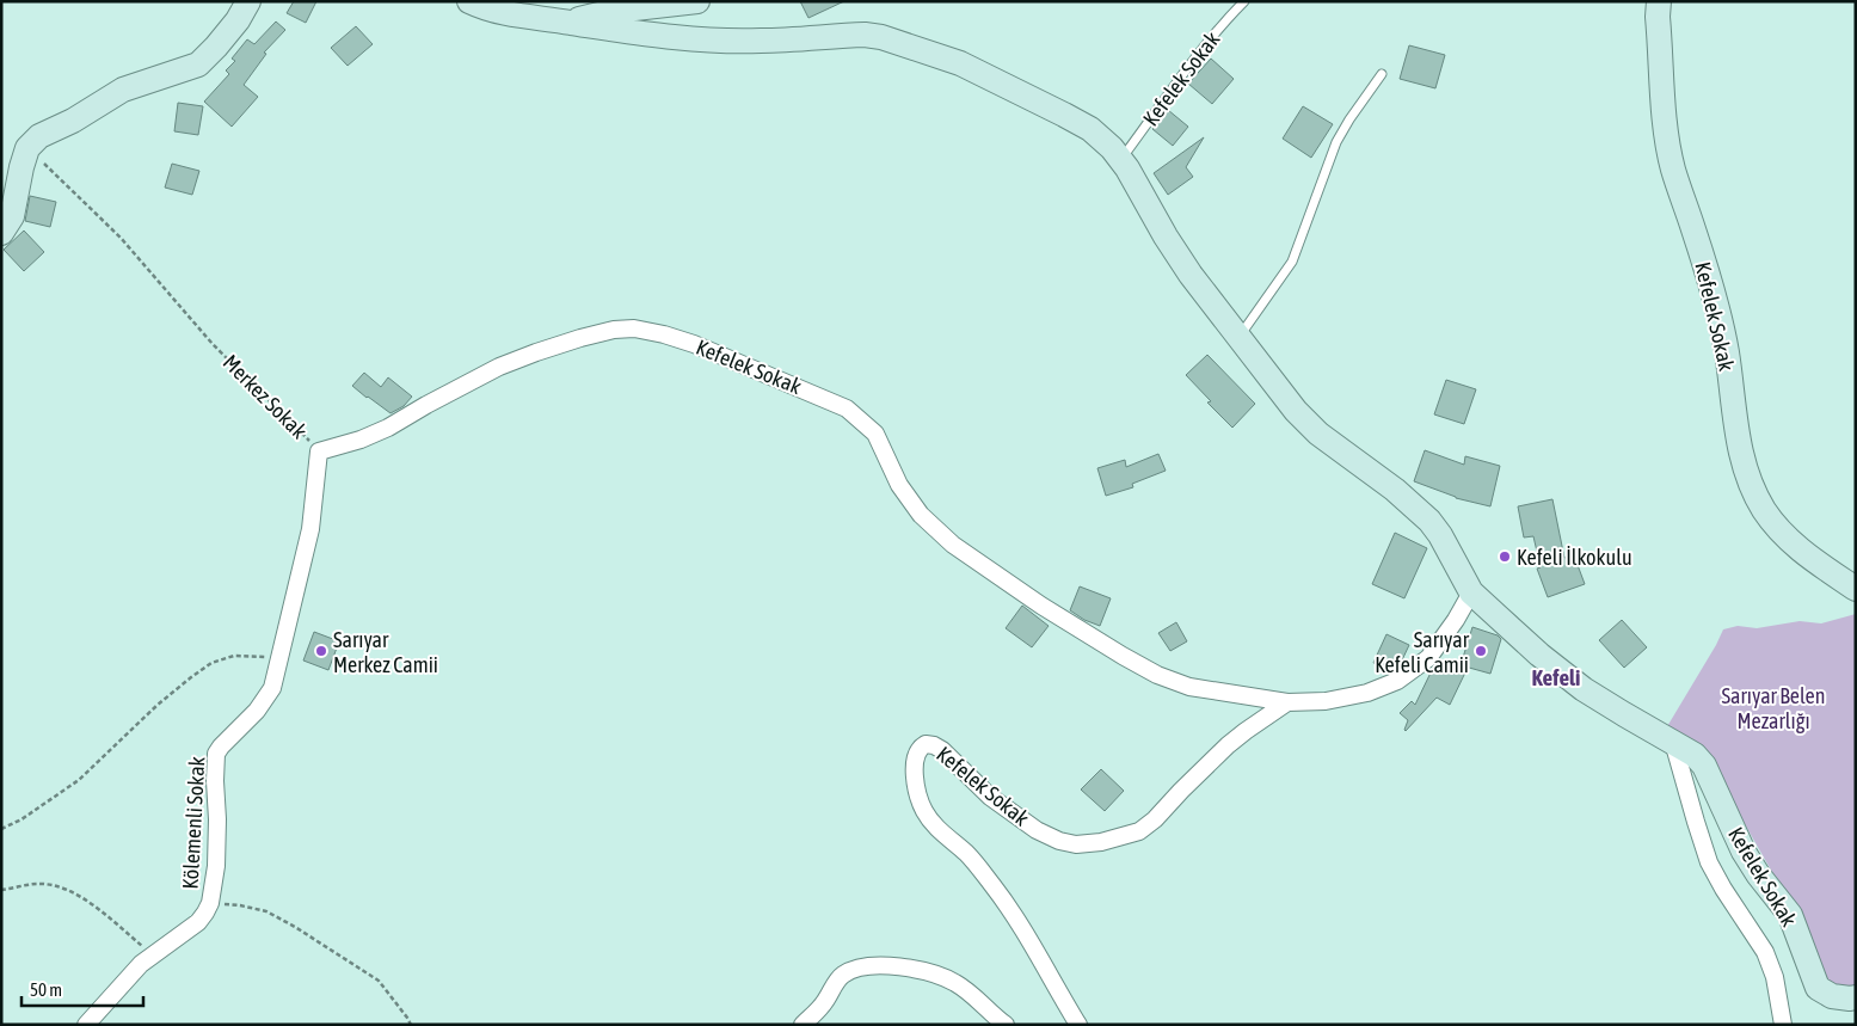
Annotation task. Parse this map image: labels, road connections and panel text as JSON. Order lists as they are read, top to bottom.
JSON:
{
  "streets": {
    "street": ["Kefelek Sokak", "Merkez Sokak", "Kölemenli Sokak"]
  },
  "crossings": [
    ["Kefelek Sokak", "Merkez Sokak"],
    ["Merkez Sokak", "Kölemenli Sokak"]
  ],
  "districts": ["Kefeli"],
  "parks": ["Sarıyar Belen Mezarlığı"],
  "places": ["Kefeli İlkokulu", "Sarıyar Merkez Camii", "Sarıyar Kefeli Camii"],
  "scale_bar": "50 m"
}
